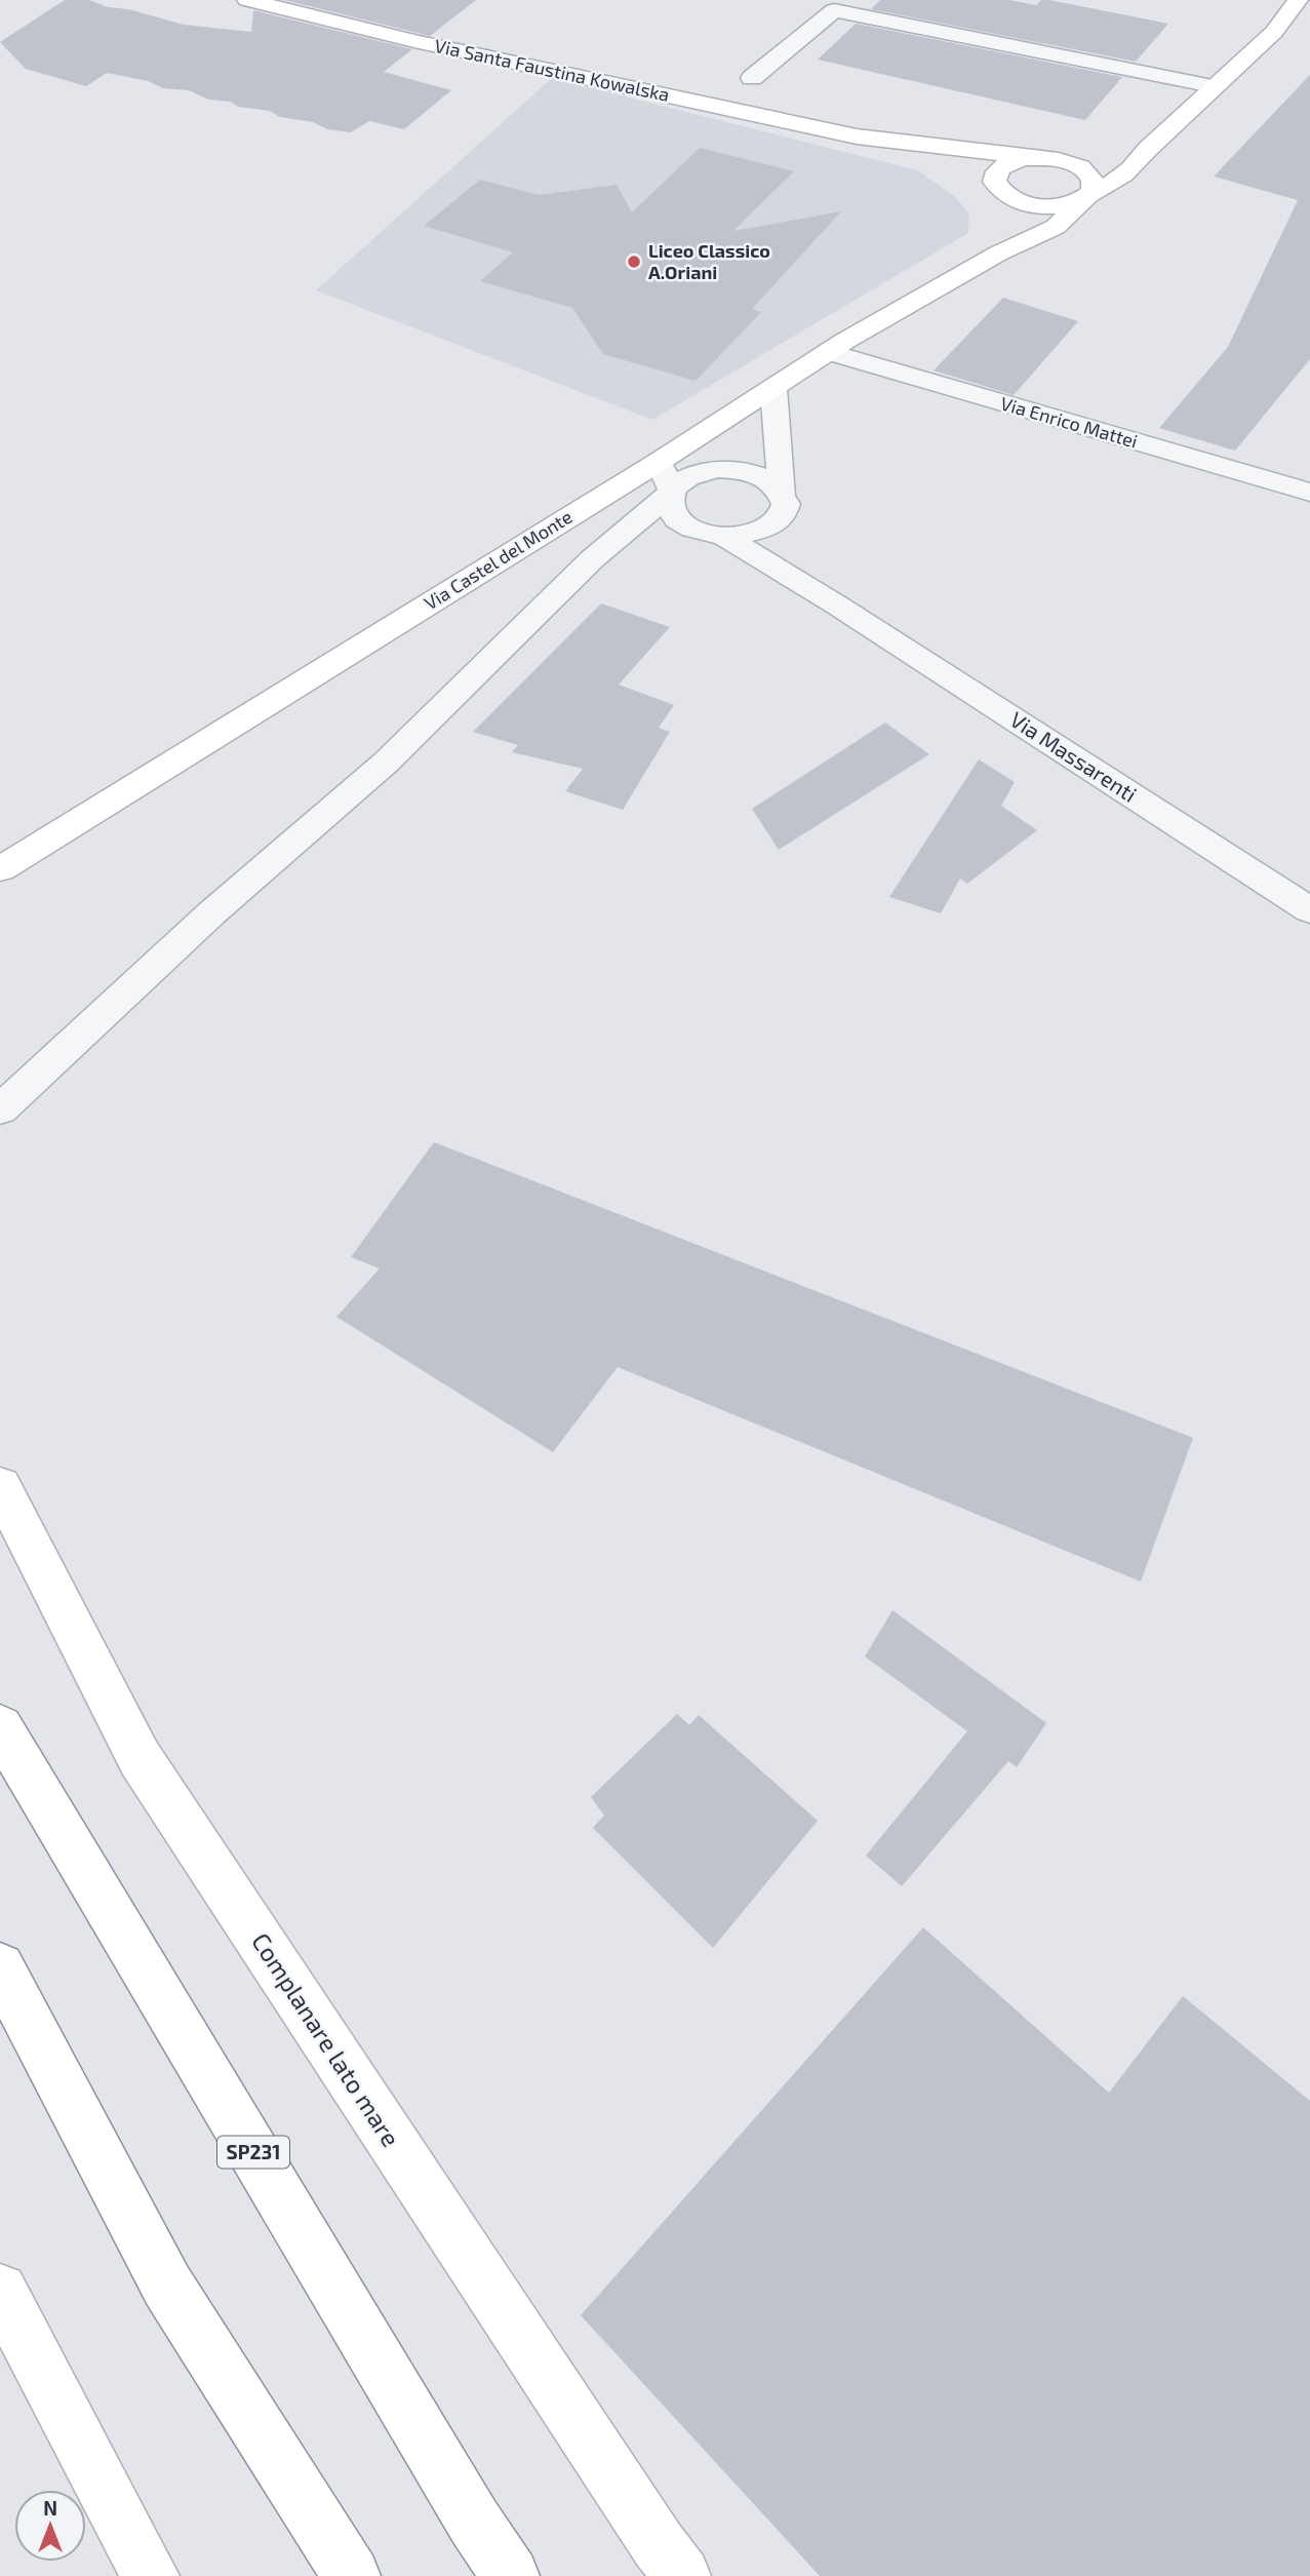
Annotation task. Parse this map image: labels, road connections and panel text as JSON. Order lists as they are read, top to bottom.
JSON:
{
  "streets": {
    "main road": [
      "Via Santa Faustina Kowalska",
      "Via Castel del Monte",
      "Complanare lato mare",
      "SP231"
    ],
    "street": ["Via Enrico Mattei", "Via Massarenti"]
  },
  "crossings": [
    ["Via Enrico Mattei", "Via Castel del Monte"]
  ],
  "places": ["Liceo Classico A.Oriani"],
  "north": "top"
}
